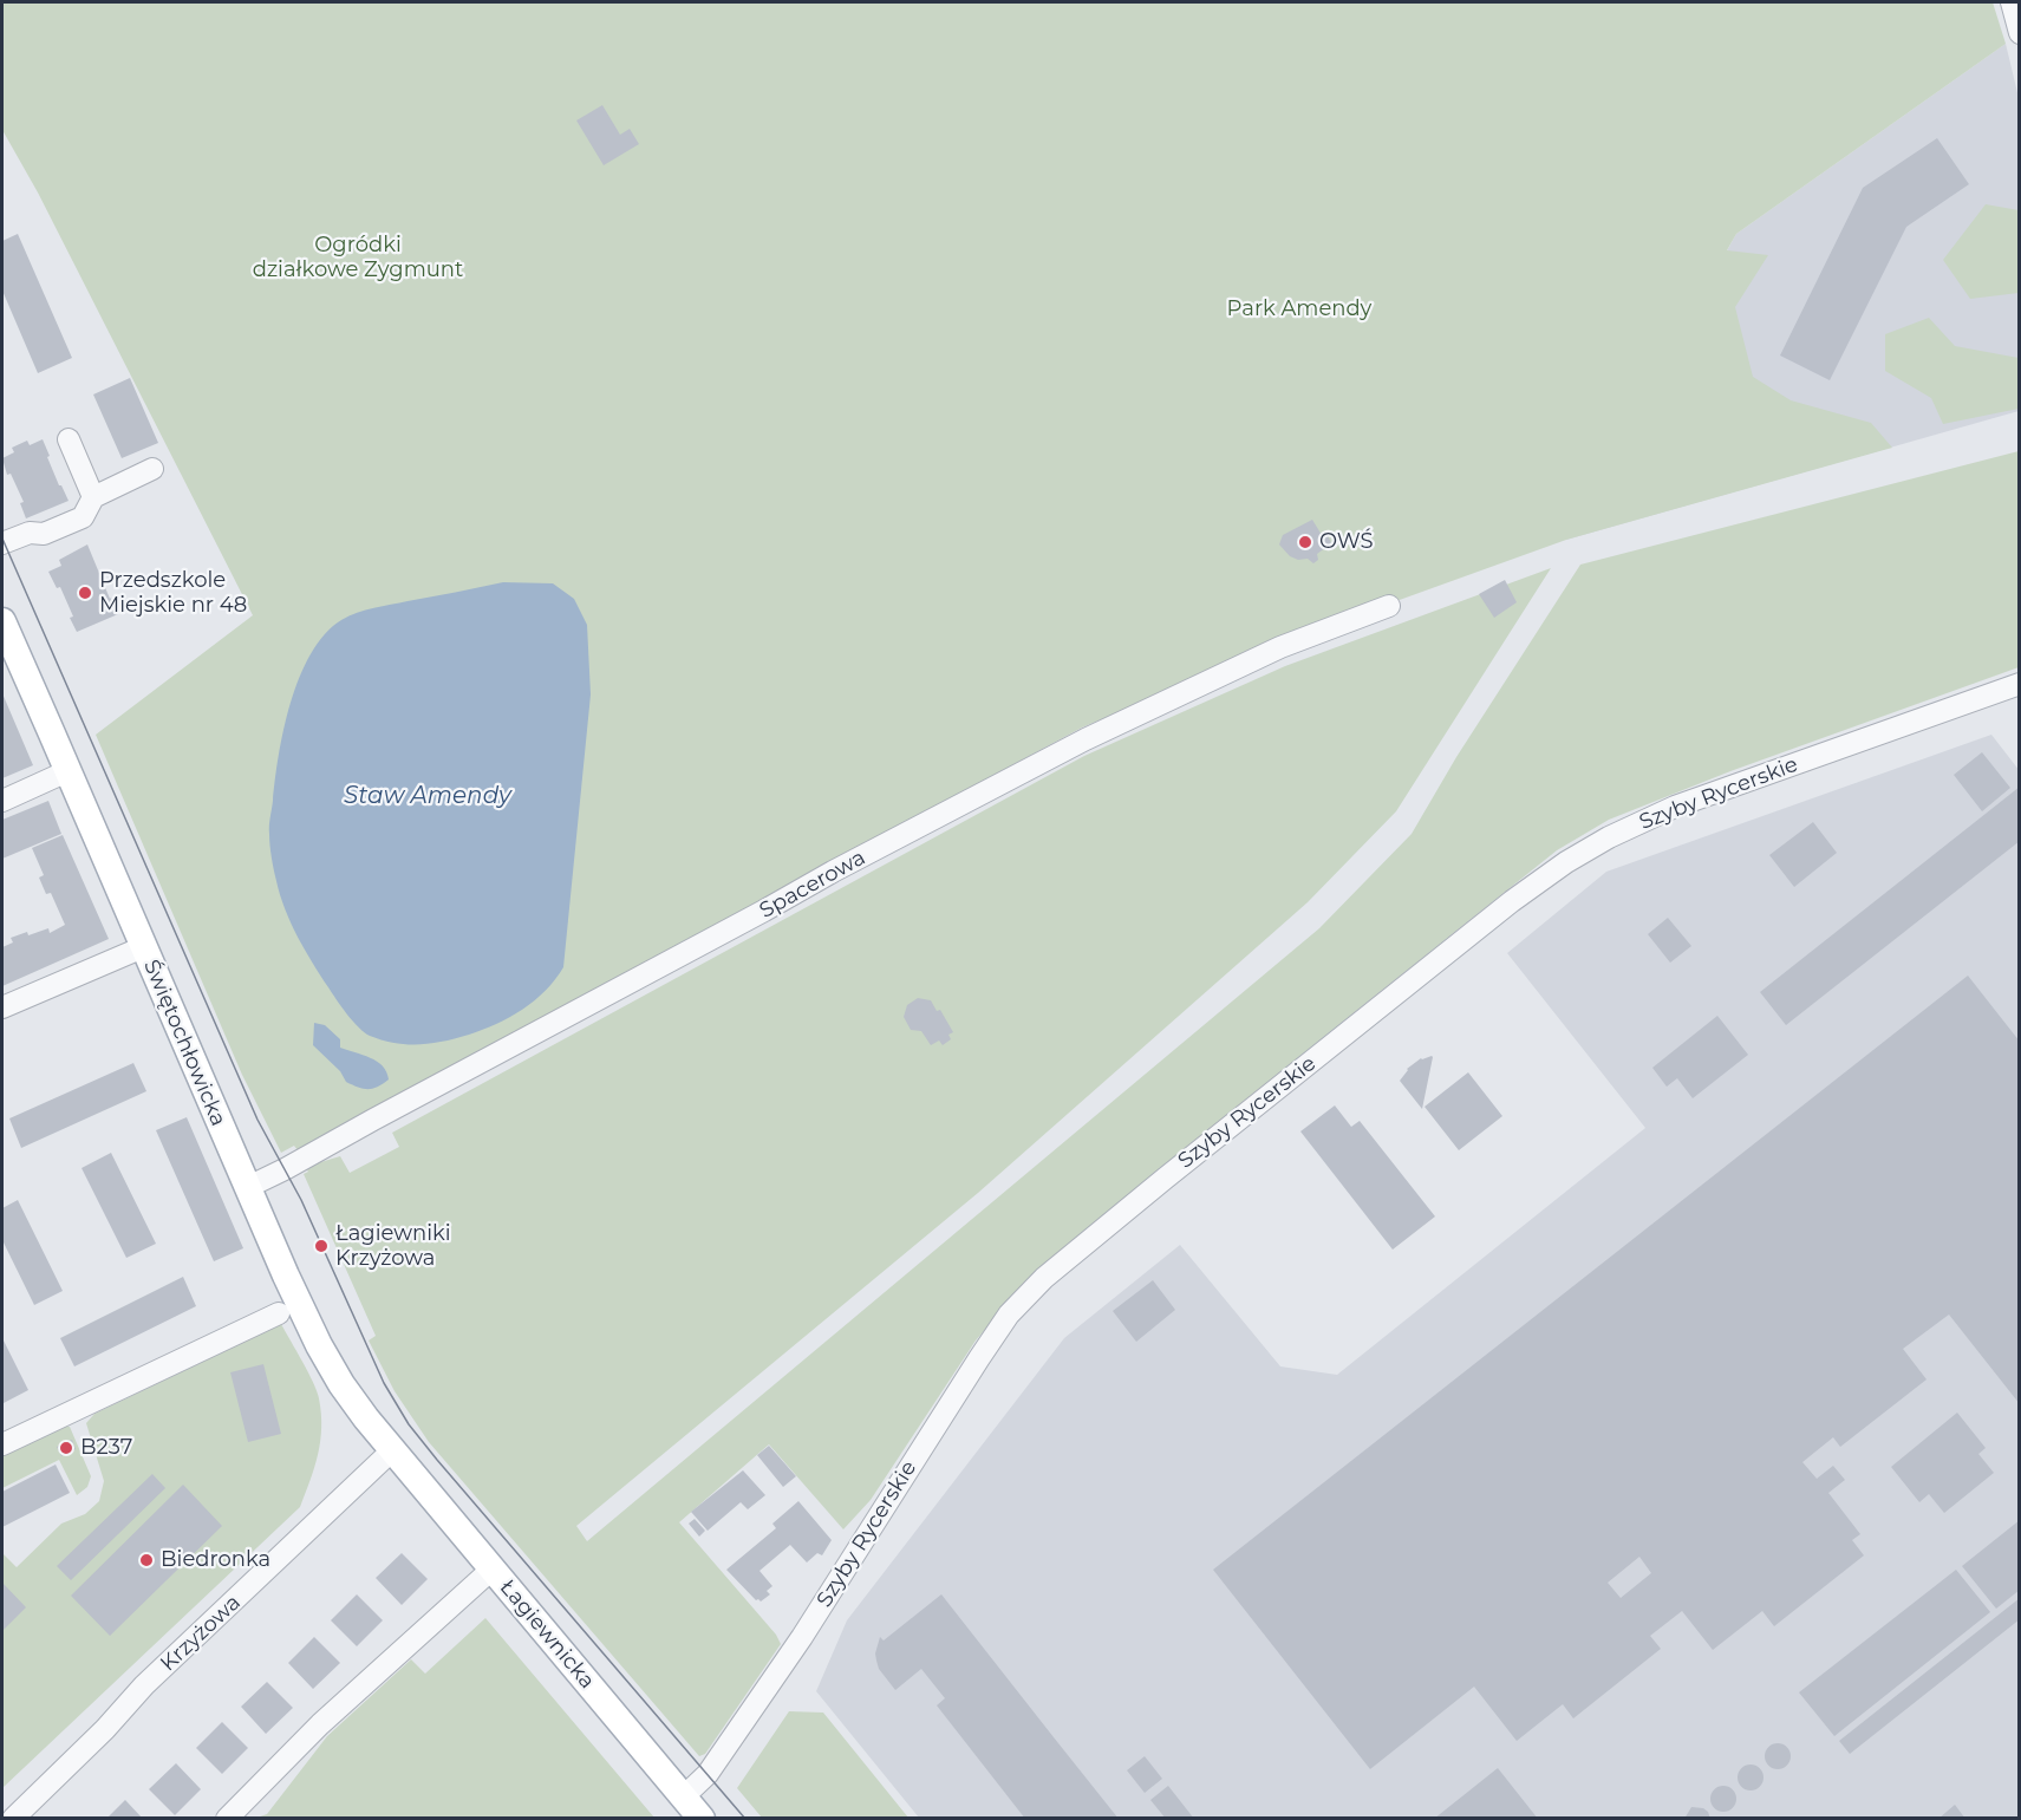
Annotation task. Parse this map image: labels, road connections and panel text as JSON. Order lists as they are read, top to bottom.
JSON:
{
  "streets": {
    "main road": ["Świętochłowicka", "Łagiewnicka"],
    "street": ["Szyby Rycerskie", "Spacerowa", "Krzyżowa"]
  },
  "crossings": [
    ["Szyby Rycerskie", "Łagiewnicka"],
    ["Spacerowa", "Świętochłowicka"],
    ["Świętochłowicka", "Krzyżowa"],
    ["Świętochłowicka", "Łagiewnicka"],
    ["Krzyżowa", "Łagiewnicka"]
  ],
  "water": ["Staw Amendy"],
  "parks": ["Ogródki działkowe Zygmunt", "Park Amendy"],
  "places": [
    "OWŚ",
    "Przedszkole Miejskie nr 48",
    "Łagiewniki Krzyżowa",
    "B237",
    "Biedronka"
  ]
}
